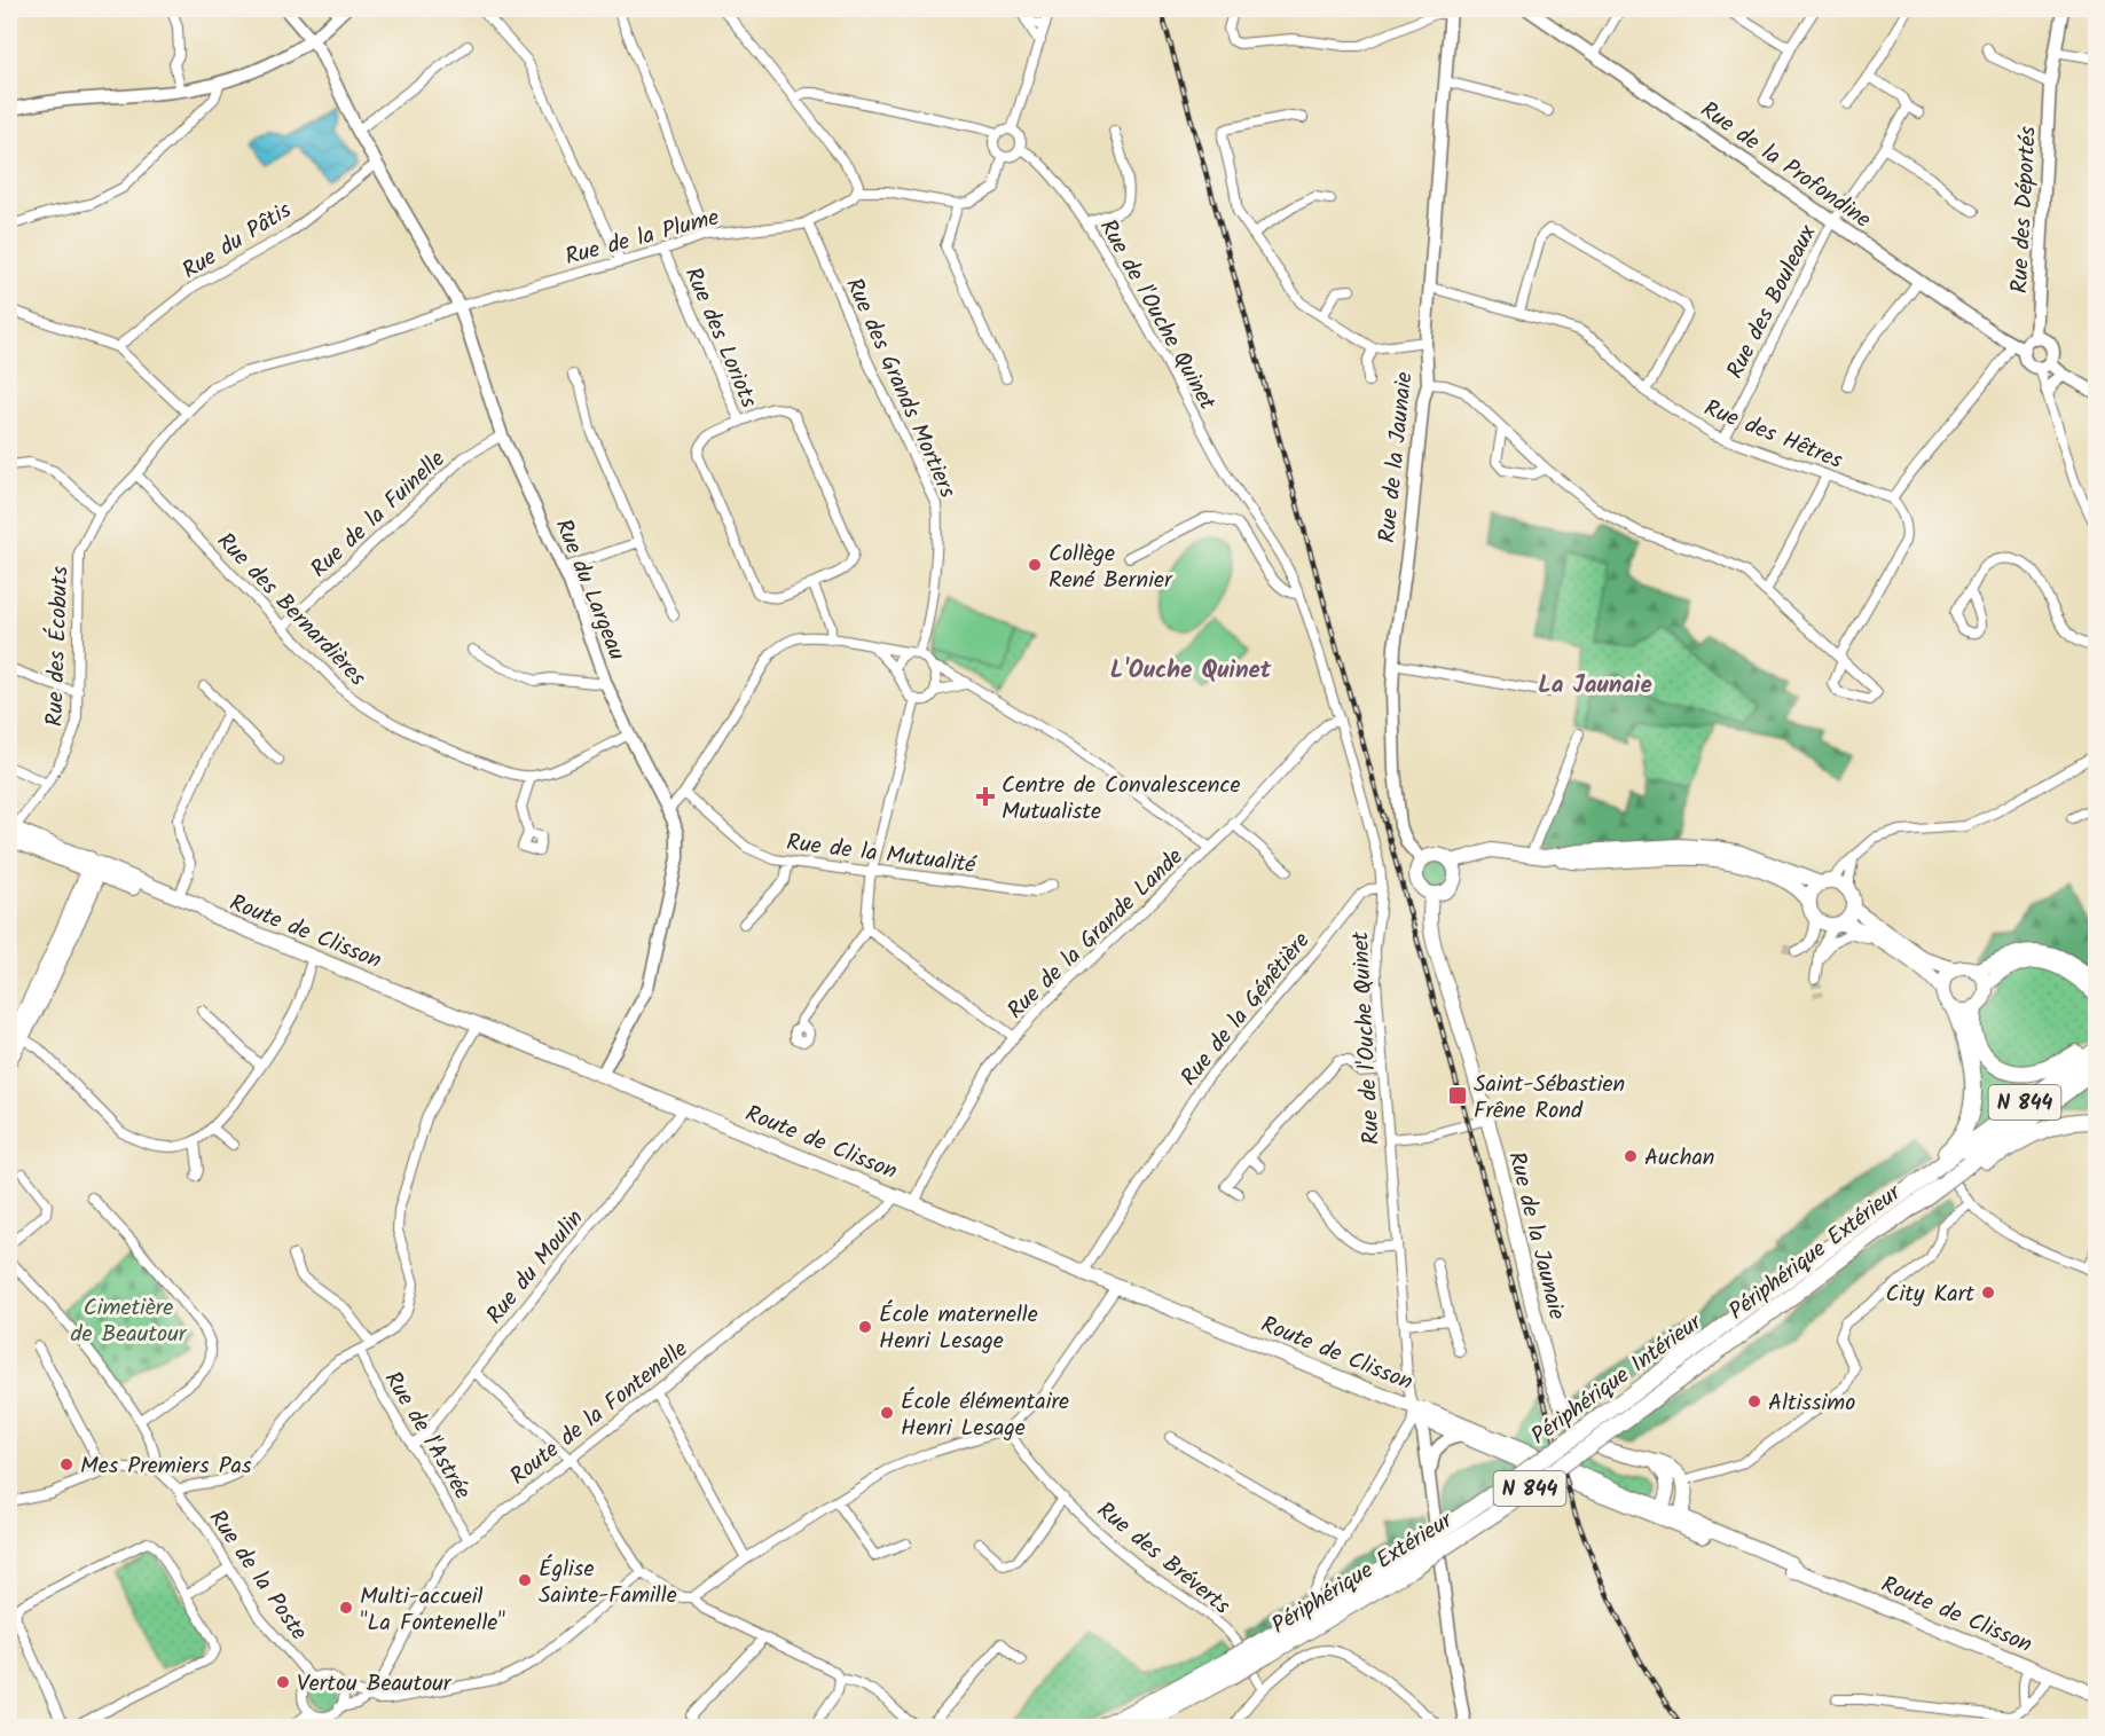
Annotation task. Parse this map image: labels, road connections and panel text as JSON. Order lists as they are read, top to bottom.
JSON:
{
  "streets": {
    "highway": ["N 844", "Périphérique Extérieur", "Périphérique Intérieur"],
    "main road": ["Rue de la Jaunaie", "Route de Clisson"],
    "street": [
      "Rue de la Profondine",
      "Rue des Déportés",
      "Rue de la Plume",
      "Rue du Pâtis",
      "Rue des Bouleaux",
      "Rue de l'Ouche Quinet",
      "Rue des Loriots",
      "Rue des Grands Mortiers",
      "Rue des Hêtres",
      "Rue de la Fuinelle",
      "Rue du Largeau",
      "Rue des Bernardières",
      "Rue des Écobuts",
      "Rue de la Mutualité",
      "Rue de la Grande Lande",
      "Rue de la Génêtière",
      "Rue du Moulin",
      "Route de la Fontenelle",
      "Rue de l'Astrée",
      "Rue des Bréverts",
      "Rue de la Poste"
    ]
  },
  "crossings": [
    ["Rue de la Profondine", "Rue des Déportés"],
    ["Rue de la Profondine", "Rue des Bouleaux"],
    ["Rue de la Plume", "Rue des Loriots"],
    ["Rue de la Plume", "Rue des Grands Mortiers"],
    ["Rue de la Plume", "Rue du Largeau"],
    ["Rue de la Plume", "Rue des Écobuts"],
    ["Rue du Pâtis", "Rue du Largeau"],
    ["Rue des Bouleaux", "Rue des Hêtres"],
    ["Rue de l'Ouche Quinet", "Route de Clisson"],
    ["Rue de l'Ouche Quinet", "Rue de la Grande Lande"],
    ["Rue de l'Ouche Quinet", "Rue de la Génêtière"],
    ["Rue des Hêtres", "Rue de la Jaunaie"],
    ["Rue de la Fuinelle", "Rue du Largeau"],
    ["Rue de la Fuinelle", "Rue des Bernardières"],
    ["Rue du Largeau", "Rue des Écobuts"],
    ["Rue du Largeau", "Route de Clisson"],
    ["Rue des Bernardières", "Rue des Écobuts"],
    ["Rue des Écobuts", "Route de Clisson"],
    ["Route de Clisson", "Rue de la Grande Lande"],
    ["Route de Clisson", "Rue de la Génêtière"],
    ["Route de Clisson", "Rue du Moulin"],
    ["Route de Clisson", "Route de la Fontenelle"],
    ["N 844", "Périphérique Intérieur"],
    ["Périphérique Extérieur", "Périphérique Intérieur"],
    ["Rue du Moulin", "Rue de l'Astrée"],
    ["Route de la Fontenelle", "Rue de l'Astrée"]
  ],
  "districts": ["L'Ouche Quinet", "La Jaunaie"],
  "parks": ["Cimetière de Beautour"],
  "places": {
    "other": [
      "Collège René Bernier",
      "Auchan",
      "City Kart",
      "École maternelle Henri Lesage",
      "Altissimo",
      "École élémentaire Henri Lesage",
      "Mes Premiers Pas",
      "Église Sainte-Famille",
      "Multi-accueil \"La Fontenelle\"",
      "Vertou Beautour"
    ],
    "health": ["Centre de Convalescence Mutualiste"],
    "transit": ["Saint-Sébastien Frêne Rond"]
  }
}
